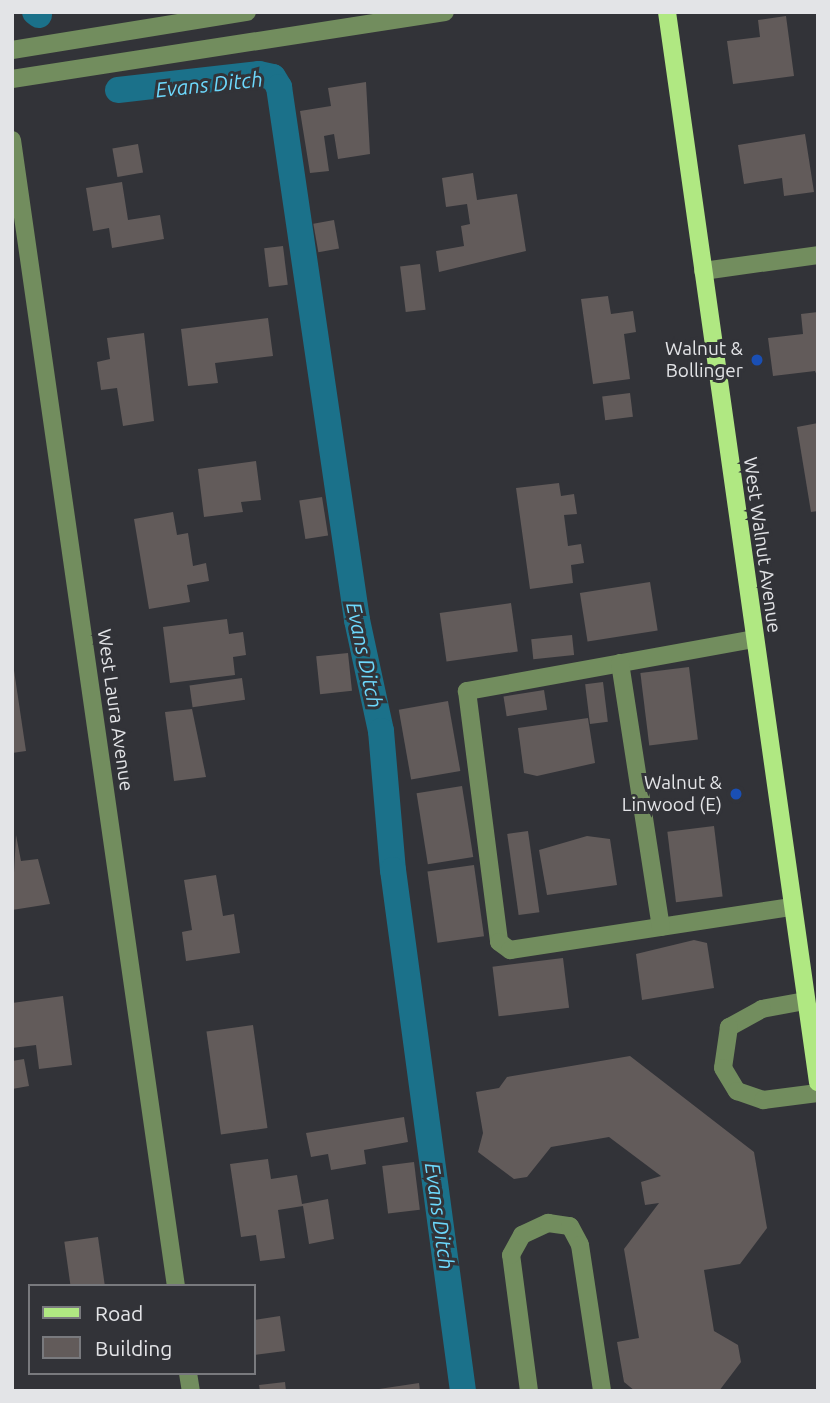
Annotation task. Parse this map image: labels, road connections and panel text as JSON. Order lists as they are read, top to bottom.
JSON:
{
  "streets": {
    "main road": ["West Walnut Avenue"],
    "street": ["West Laura Avenue"]
  },
  "water": ["Evans Ditch"],
  "places": ["Walnut & Bollinger", "Walnut & Linwood (E)"],
  "legend": ["Road", "Building"]
}
